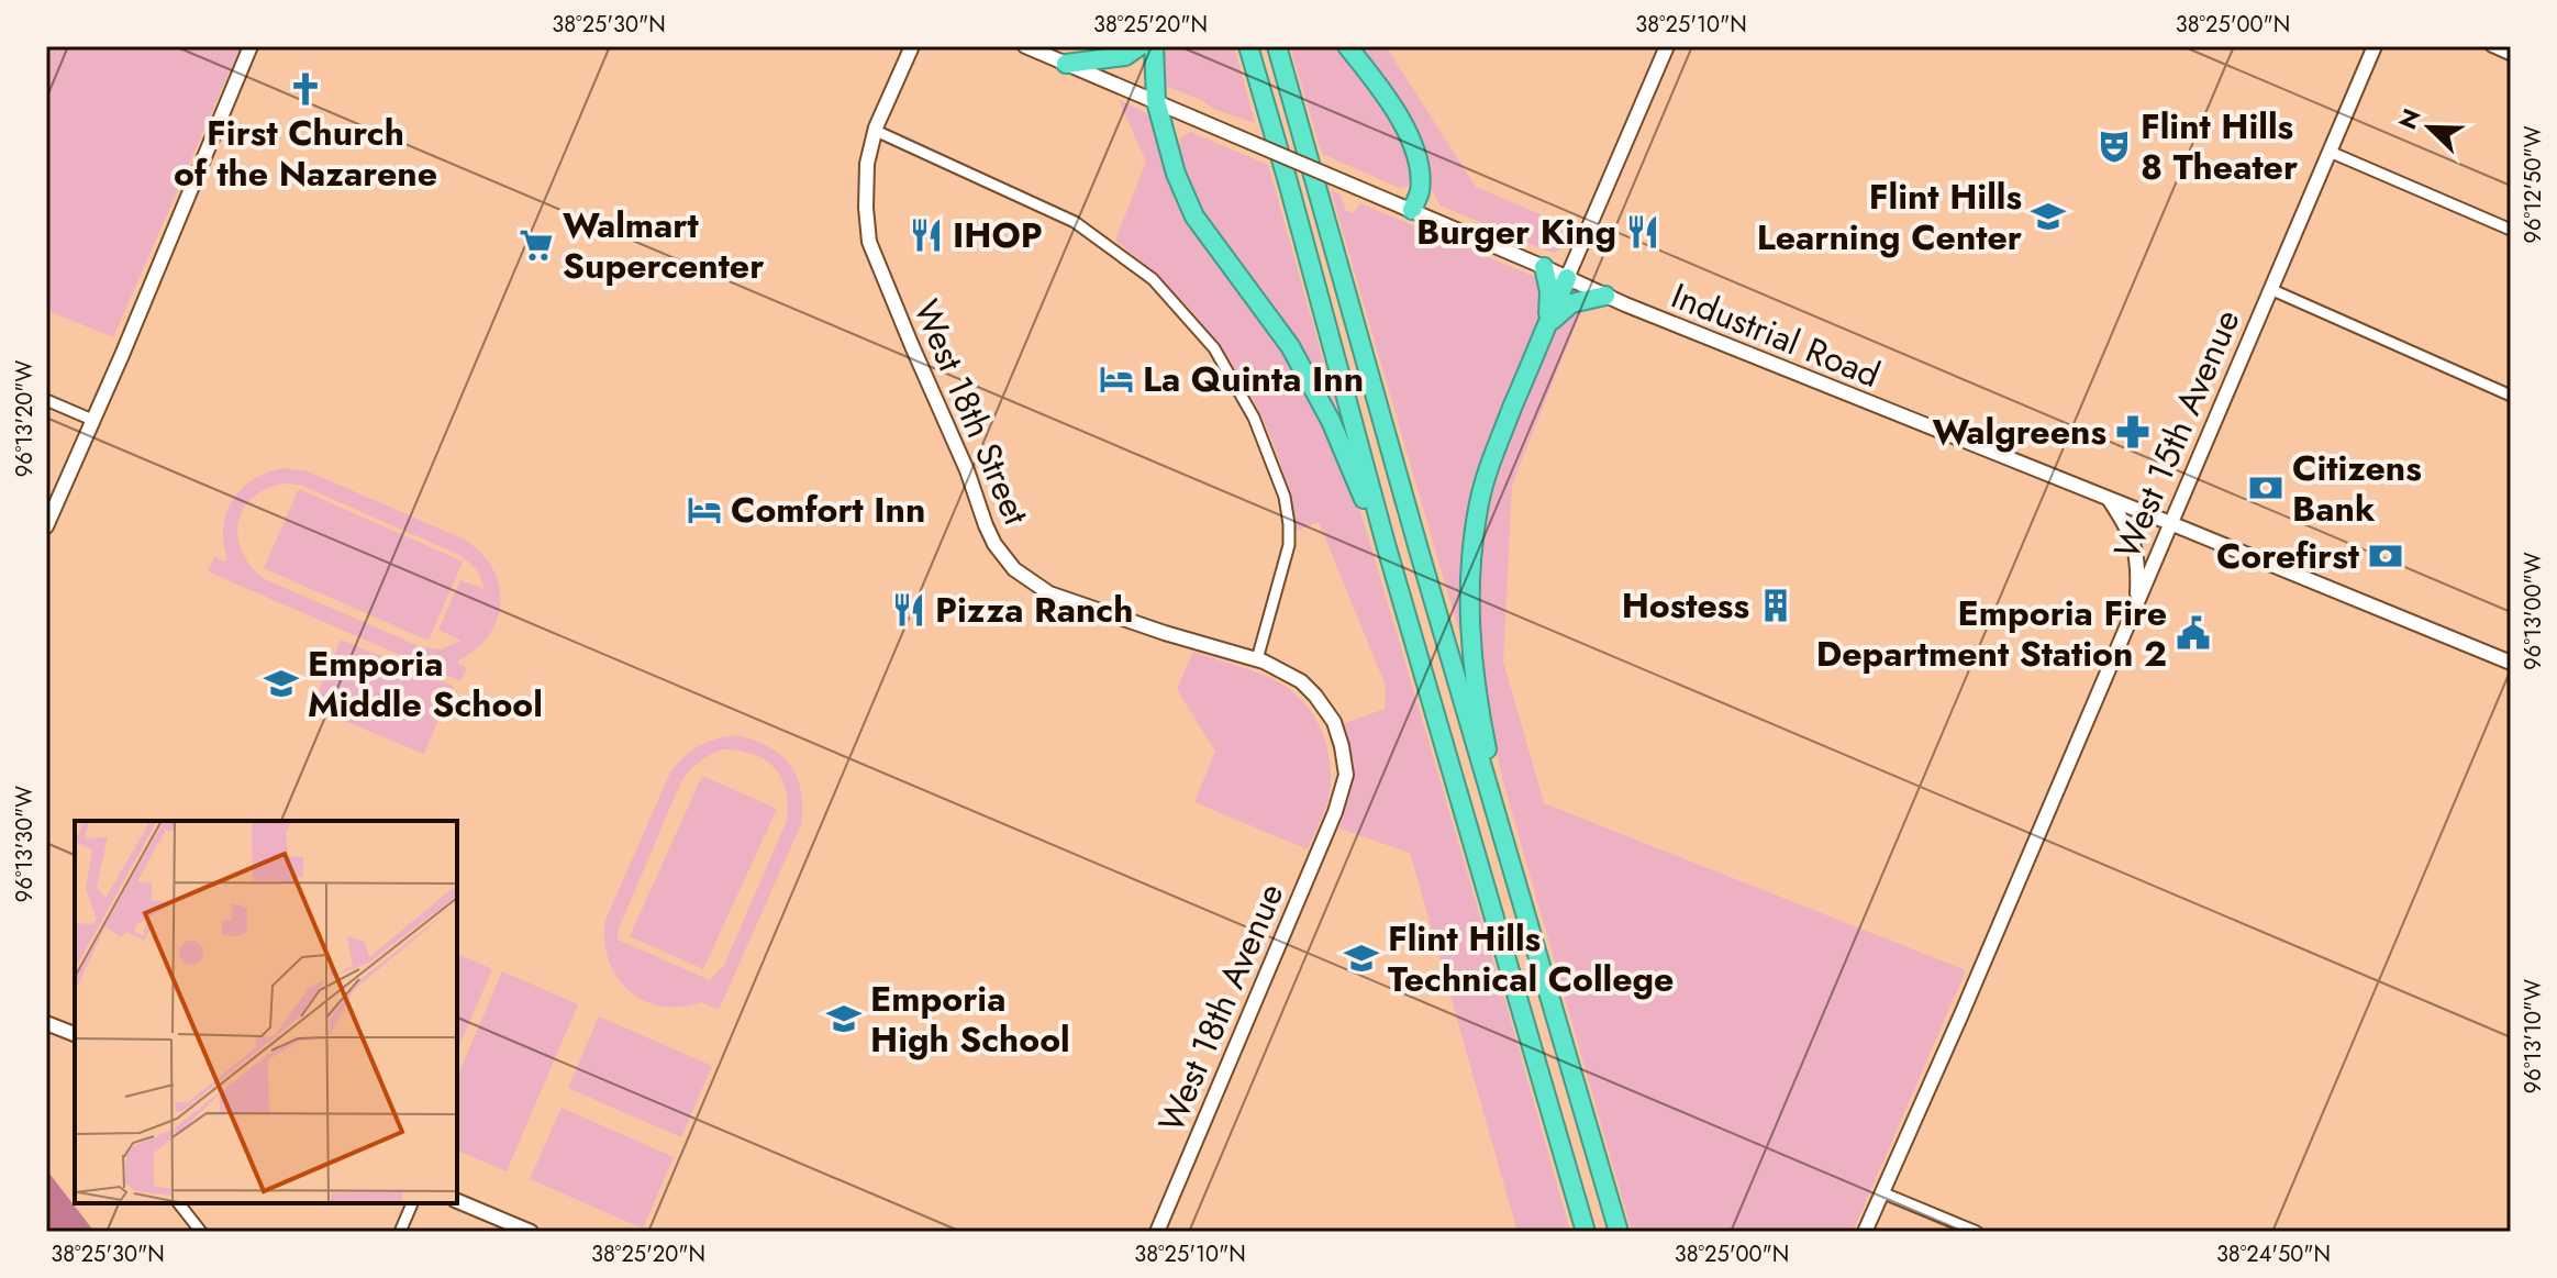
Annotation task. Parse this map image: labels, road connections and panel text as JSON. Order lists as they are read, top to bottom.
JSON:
{
  "streets": {
    "street": [
      "Industrial Road",
      "West 18th Street",
      "West 15th Avenue",
      "West 18th Avenue"
    ]
  },
  "crossings": [
    ["Industrial Road", "West 15th Avenue"],
    ["West 18th Street", "West 18th Avenue"]
  ],
  "places": {
    "church": ["First Church of the Nazarene"],
    "theatre": ["Flint Hills 8 Theater"],
    "school or university": [
      "Flint Hills Learning Center",
      "Emporia Middle School",
      "Flint Hills Technical College",
      "Emporia High School"
    ],
    "restaurant": ["Burger King", "IHOP", "Pizza Ranch"],
    "supermarket": ["Walmart Supercenter"],
    "hotel": ["La Quinta Inn", "Comfort Inn"],
    "pharmacy": ["Walgreens"],
    "bank": ["Citizens Bank", "Corefirst"],
    "building": ["Hostess"],
    "public building": ["Emporia Fire Department Station 2"]
  },
  "north": "top left",
  "coordinates": [
    "38°25'30\"N",
    "38°25'20\"N",
    "38°25'10\"N",
    "38°25'00\"N",
    "96°12'50\"W",
    "96°13'20\"W",
    "96°13'00\"W",
    "96°13'30\"W",
    "96°13'10\"W",
    "38°24'50\"N"
  ]
}
